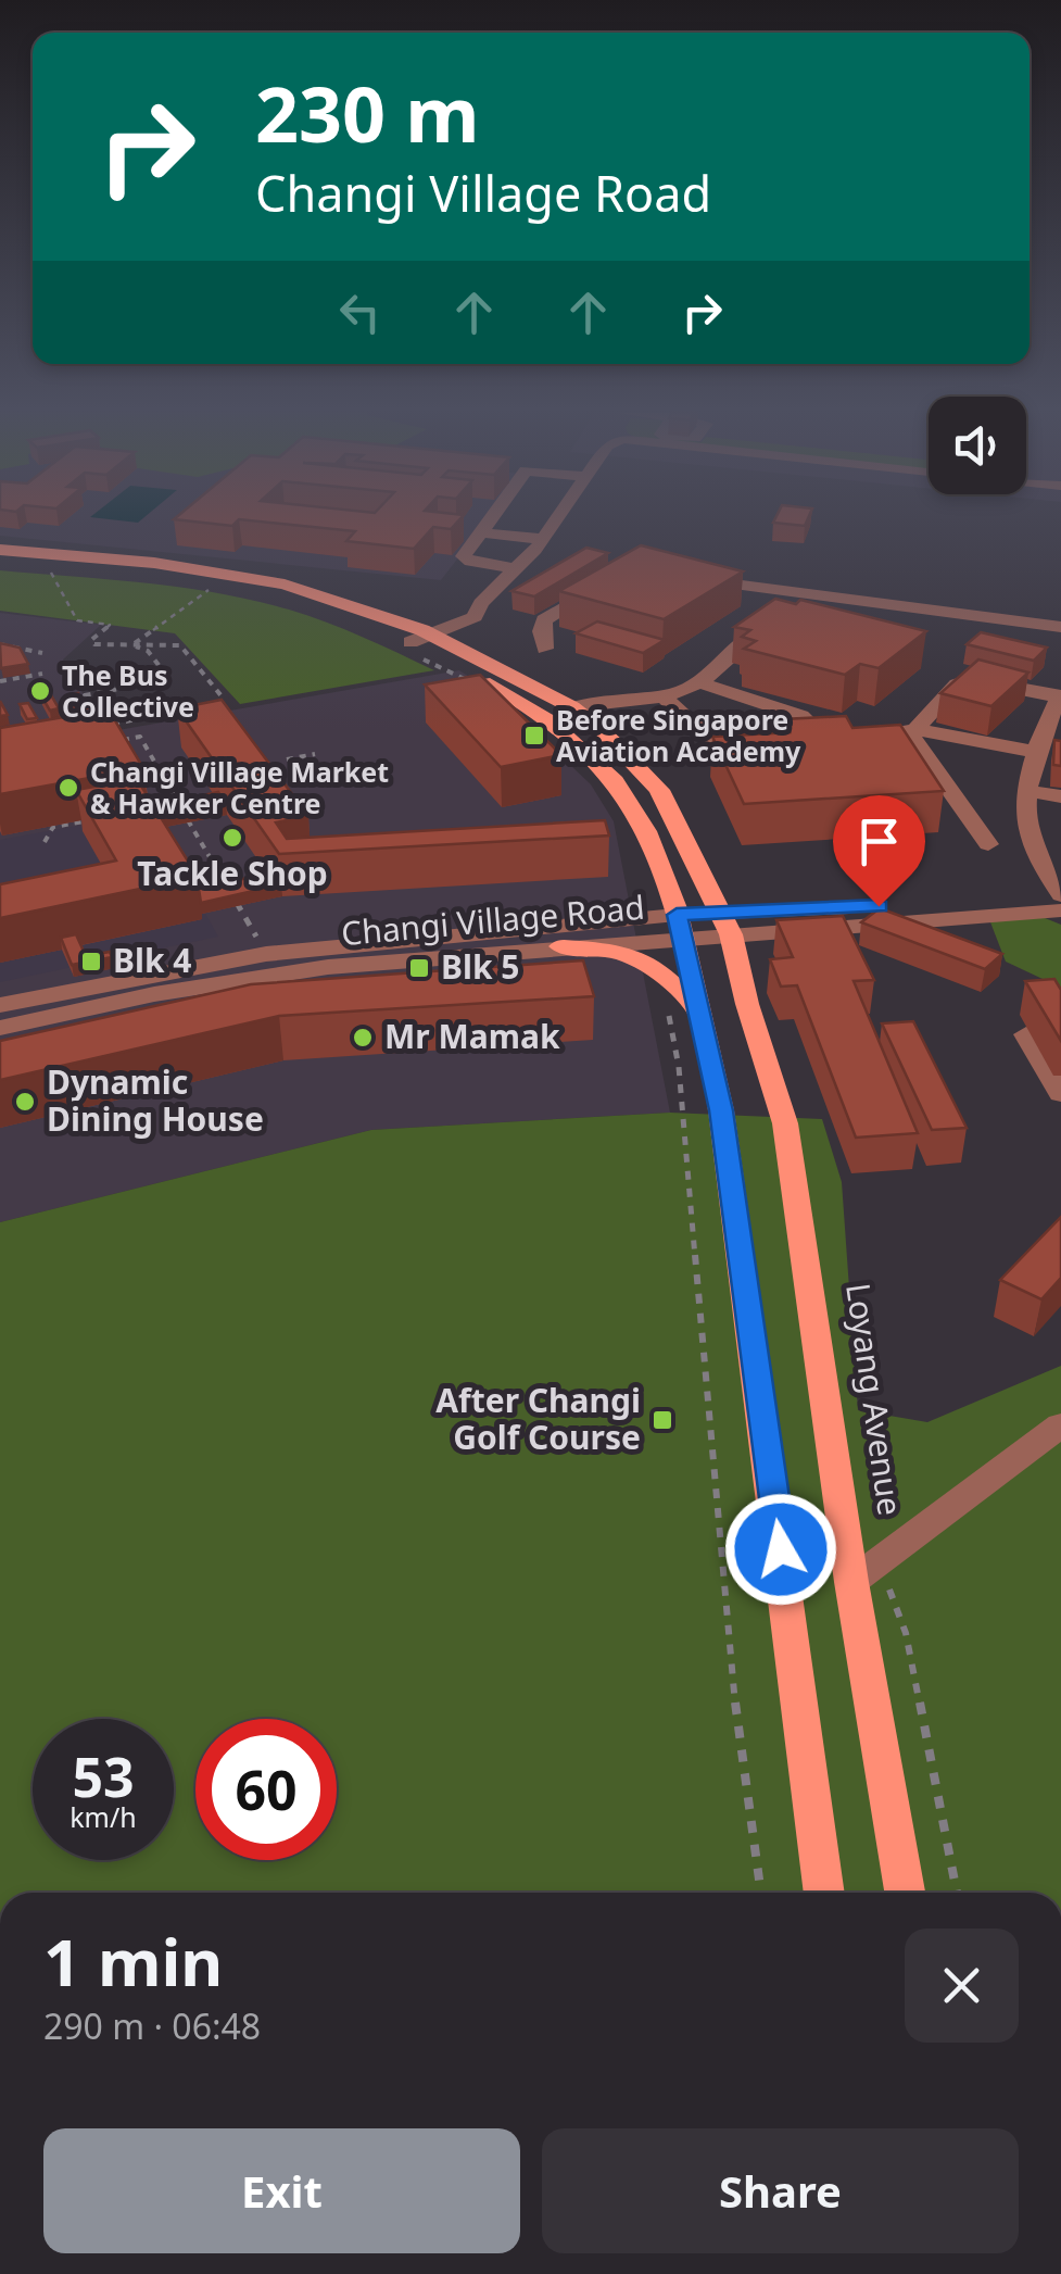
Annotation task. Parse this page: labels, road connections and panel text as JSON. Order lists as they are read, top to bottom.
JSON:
{
  "streets": {
    "main road": ["Loyang Avenue"],
    "street": ["Changi Village Road"]
  },
  "crossings": [
    ["Changi Village Road", "Loyang Avenue"]
  ],
  "places": {
    "other": [
      "The Bus Collective",
      "Changi Village Market & Hawker Centre",
      "Tackle Shop",
      "Mr Mamak",
      "Dynamic Dining House"
    ],
    "transit": [
      "Before Singapore Aviation Academy",
      "Blk 4",
      "Blk 5",
      "After Changi Golf Course"
    ]
  },
  "page": {
    "turn": ["230 m", "Changi Village Road"],
    "speed": "53 km/h",
    "limit": "60",
    "heading": ["1 min", "290 m · 06:48"],
    "buttons": ["Exit", "Share"]
  }
}
